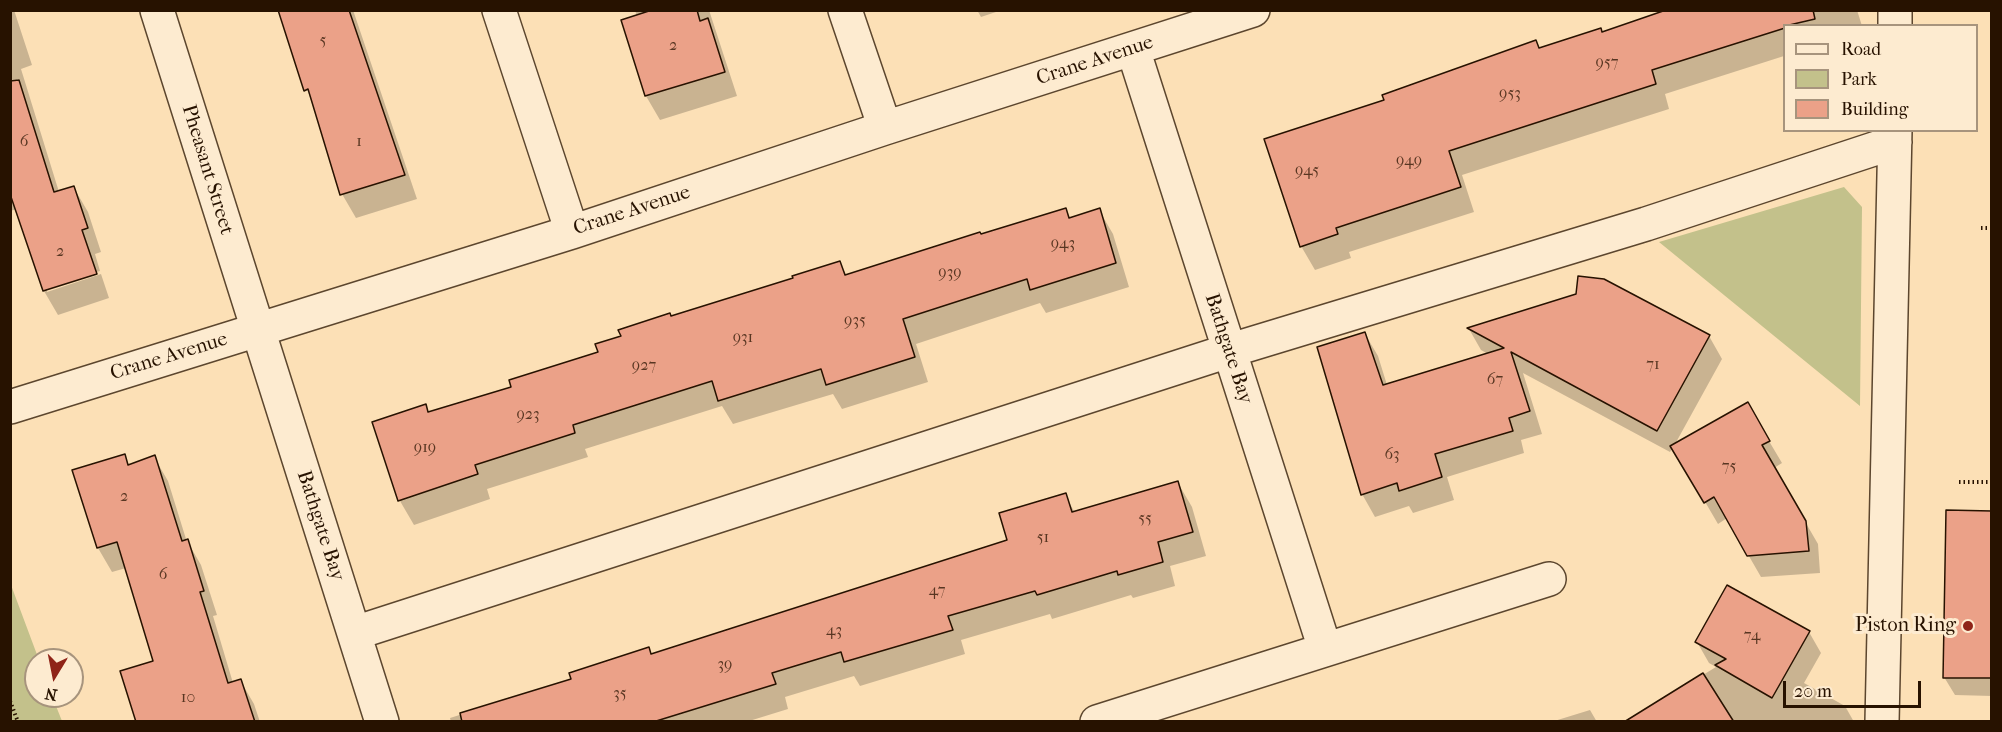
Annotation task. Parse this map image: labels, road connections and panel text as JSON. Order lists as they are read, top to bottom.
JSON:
{
  "streets": {
    "street": ["Crane Avenue", "Pheasant Street", "Bathgate Bay"]
  },
  "crossings": [
    ["Crane Avenue", "Pheasant Street"],
    ["Crane Avenue", "Bathgate Bay"],
    ["Pheasant Street", "Bathgate Bay"]
  ],
  "places": ["Piston Ring"],
  "house_numbers": [
    "5",
    "2",
    "957",
    "953",
    "6",
    "1",
    "949",
    "945",
    "943",
    "2",
    "939",
    "935",
    "931",
    "71",
    "927",
    "67",
    "923",
    "919",
    "63",
    "75",
    "2",
    "55",
    "51",
    "6",
    "47",
    "43",
    "74",
    "39",
    "35",
    "10"
  ],
  "legend": ["Road", "Park", "Building"],
  "scale_bar": "20 m",
  "north": "bottom"
}
